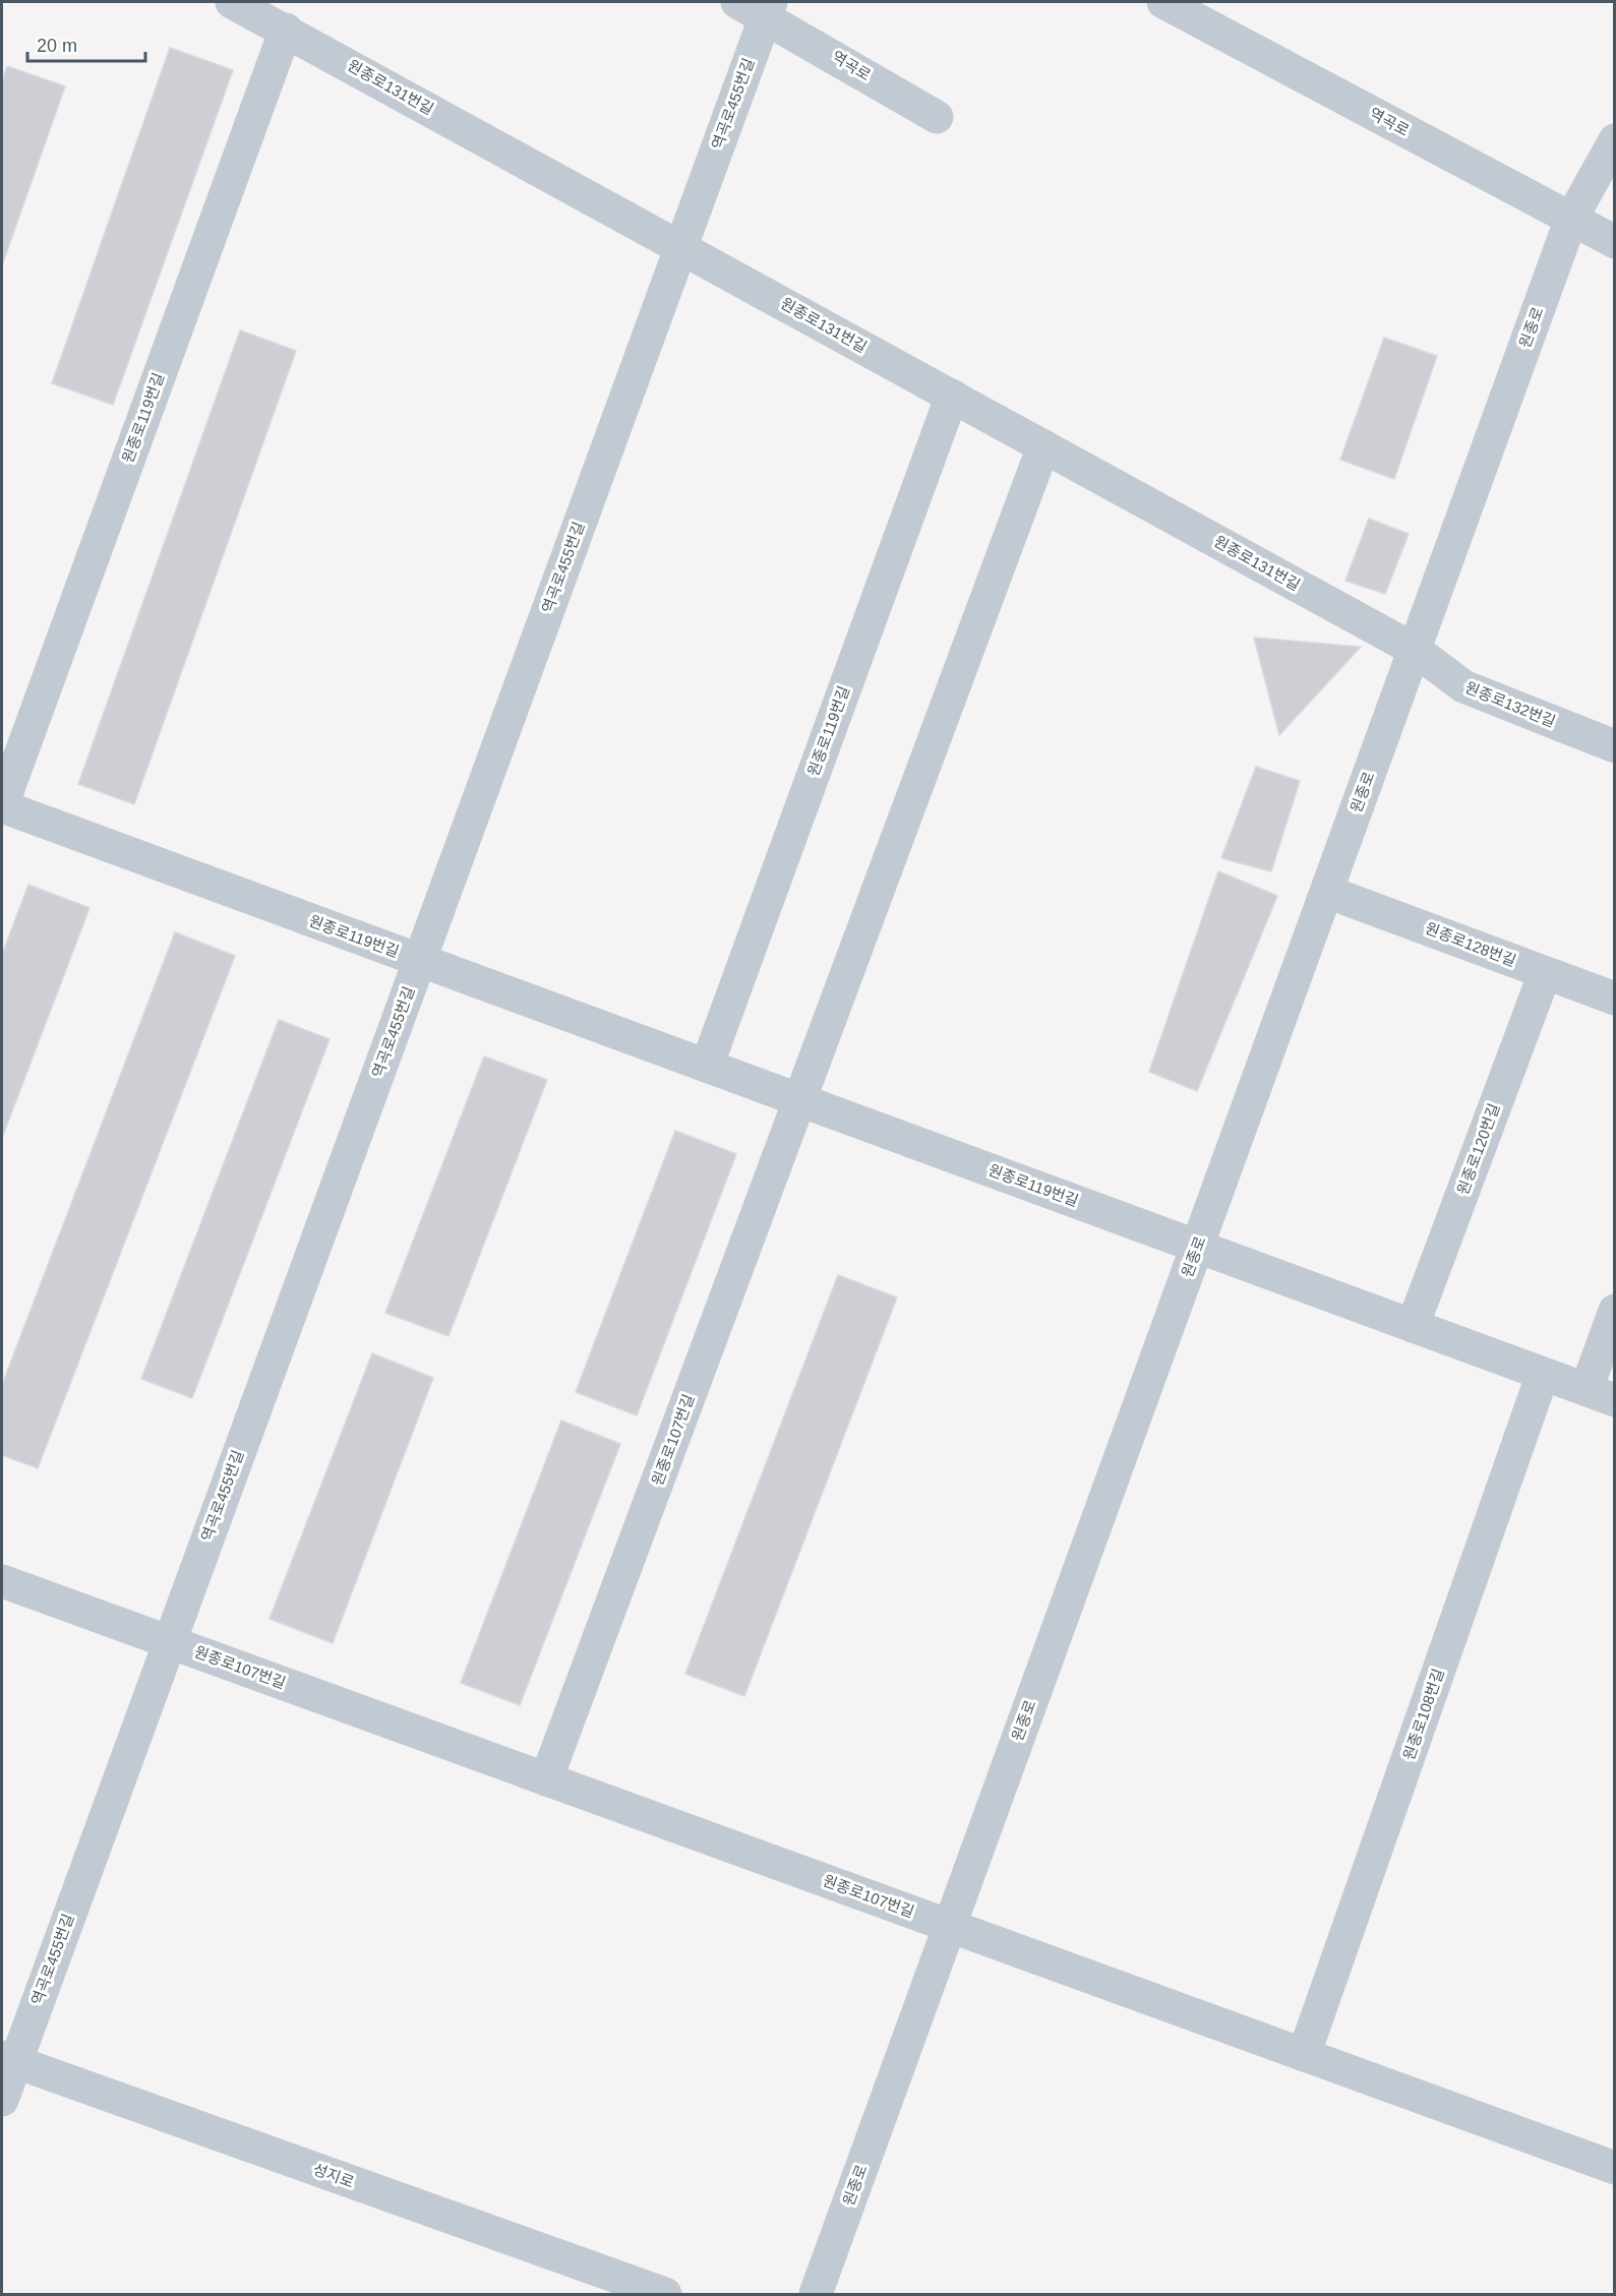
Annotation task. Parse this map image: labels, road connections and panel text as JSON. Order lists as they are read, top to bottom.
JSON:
{
  "streets": {
    "street": [
      "역곡로",
      "원종로131번길",
      "역곡로455번길",
      "원종로",
      "원종로119번길",
      "원종로132번길",
      "원종로128번길",
      "원종로120번길",
      "원종로107번길",
      "원종로108번길",
      "성지로"
    ]
  },
  "crossings": [
    ["역곡로", "역곡로455번길"],
    ["역곡로", "원종로"],
    ["원종로131번길", "역곡로455번길"],
    ["원종로131번길", "원종로"],
    ["원종로131번길", "원종로119번길"],
    ["원종로131번길", "원종로132번길"],
    ["역곡로455번길", "원종로119번길"],
    ["역곡로455번길", "원종로107번길"],
    ["역곡로455번길", "성지로"],
    ["원종로", "원종로119번길"],
    ["원종로", "원종로132번길"],
    ["원종로", "원종로128번길"],
    ["원종로", "원종로107번길"],
    ["원종로119번길", "원종로107번길"],
    ["원종로128번길", "원종로120번길"]
  ],
  "scale_bar": "20 m"
}
